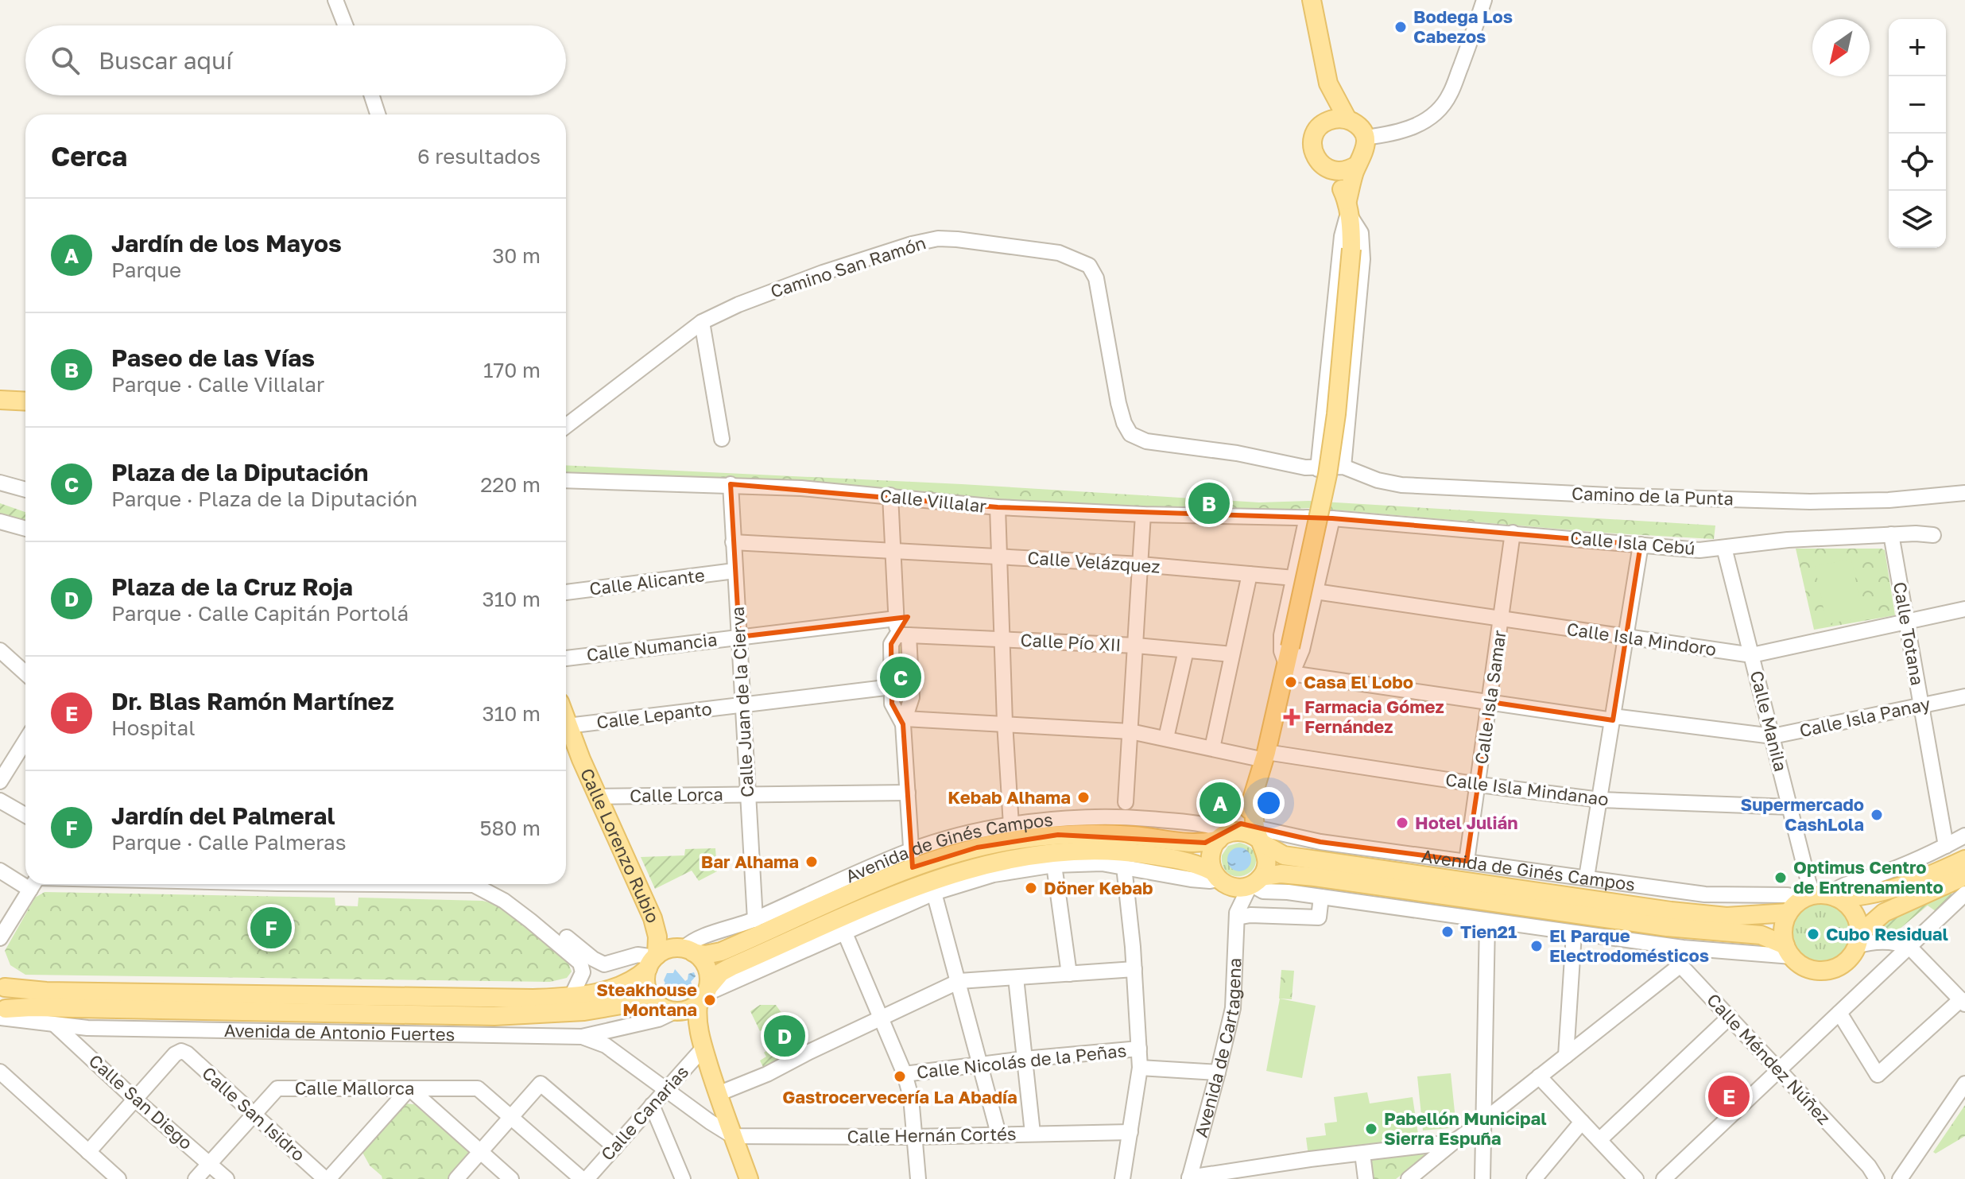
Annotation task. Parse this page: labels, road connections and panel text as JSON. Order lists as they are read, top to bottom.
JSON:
{
  "streets": {
    "main road": ["Calle Lorenzo Rubio", "Avenida de Ginés Campos", "Avenida de Antonio Fuertes"],
    "street": [
      "Camino San Ramón",
      "Camino de la Punta",
      "Calle Villalar",
      "Calle Isla Cebú",
      "Calle Velázquez",
      "Calle Alicante",
      "Calle Totana",
      "Calle Isla Mindoro",
      "Calle Pío XII",
      "Calle Numancia",
      "Calle Isla Samar",
      "Calle Juan de la Cierva",
      "Calle Lepanto",
      "Calle Isla Panay",
      "Calle Manila",
      "Calle Isla Mindanao",
      "Calle Lorca",
      "Avenida de Cartagena",
      "Calle Méndez Núñez",
      "Calle Nicolás de la Peñas",
      "Calle Mallorca",
      "Calle San Diego",
      "Calle Canarias",
      "Calle San Isidro",
      "Calle Hernán Cortés"
    ]
  },
  "crossings": [
    ["Camino San Ramón", "Camino de la Punta"],
    ["Calle Villalar", "Calle Isla Cebú"],
    ["Calle Villalar", "Calle Juan de la Cierva"],
    ["Calle Isla Cebú", "Calle Totana"],
    ["Calle Isla Cebú", "Calle Isla Samar"],
    ["Calle Isla Cebú", "Calle Manila"],
    ["Calle Alicante", "Calle Juan de la Cierva"],
    ["Calle Totana", "Calle Isla Mindoro"],
    ["Calle Totana", "Calle Isla Panay"],
    ["Calle Isla Mindoro", "Calle Isla Samar"],
    ["Calle Isla Mindoro", "Calle Manila"],
    ["Calle Numancia", "Calle Juan de la Cierva"],
    ["Calle Isla Samar", "Calle Isla Panay"],
    ["Calle Isla Samar", "Calle Isla Mindanao"],
    ["Calle Isla Samar", "Avenida de Ginés Campos"],
    ["Calle Juan de la Cierva", "Calle Lepanto"],
    ["Calle Juan de la Cierva", "Calle Lorca"],
    ["Calle Juan de la Cierva", "Avenida de Ginés Campos"],
    ["Calle Lepanto", "Calle Lorenzo Rubio"],
    ["Calle Isla Panay", "Calle Manila"],
    ["Calle Manila", "Calle Isla Mindanao"],
    ["Calle Manila", "Avenida de Ginés Campos"],
    ["Calle Lorca", "Calle Lorenzo Rubio"],
    ["Calle Lorenzo Rubio", "Avenida de Ginés Campos"],
    ["Calle Lorenzo Rubio", "Avenida de Antonio Fuertes"],
    ["Avenida de Ginés Campos", "Avenida de Antonio Fuertes"],
    ["Avenida de Ginés Campos", "Avenida de Cartagena"],
    ["Avenida de Antonio Fuertes", "Calle San Diego"],
    ["Calle Mallorca", "Calle San Diego"],
    ["Calle Mallorca", "Calle San Isidro"],
    ["Calle San Diego", "Calle San Isidro"]
  ],
  "places": {
    "other": [
      "Bodega Los Cabezos",
      "Casa El Lobo",
      "Kebab Alhama",
      "Supermercado CashLola",
      "Hotel Julián",
      "Bar Alhama",
      "Optimus Centro de Entrenamiento",
      "Döner Kebab",
      "Tien21",
      "Cubo Residual",
      "El Parque Electrodomésticos",
      "Steakhouse Montana",
      "Gastrocervecería La Abadía",
      "Pabellón Municipal Sierra Espuña"
    ],
    "health": ["Farmacia Gómez Fernández"]
  },
  "north": "bottom left",
  "page": {
    "map_buttons": ["+", "−"],
    "search": "Buscar aquí",
    "heading": ["Cerca", "6 resultados"],
    "list": [
      {
        "mark": "A",
        "name": "Jardín de los Mayos",
        "note": "Parque",
        "value": "30 m"
      },
      {
        "mark": "B",
        "name": "Paseo de las Vías",
        "note": "Parque · Calle Villalar",
        "value": "170 m"
      },
      {
        "mark": "C",
        "name": "Plaza de la Diputación",
        "note": "Parque · Plaza de la Diputación",
        "value": "220 m"
      },
      {
        "mark": "D",
        "name": "Plaza de la Cruz Roja",
        "note": "Parque · Calle Capitán Portolá",
        "value": "310 m"
      },
      {
        "mark": "E",
        "name": "Dr. Blas Ramón Martínez",
        "note": "Hospital",
        "value": "310 m"
      },
      {
        "mark": "F",
        "name": "Jardín del Palmeral",
        "note": "Parque · Calle Palmeras",
        "value": "580 m"
      }
    ],
    "pins": [
      "B",
      "C",
      "A",
      "F",
      "D",
      "E"
    ]
  }
}
